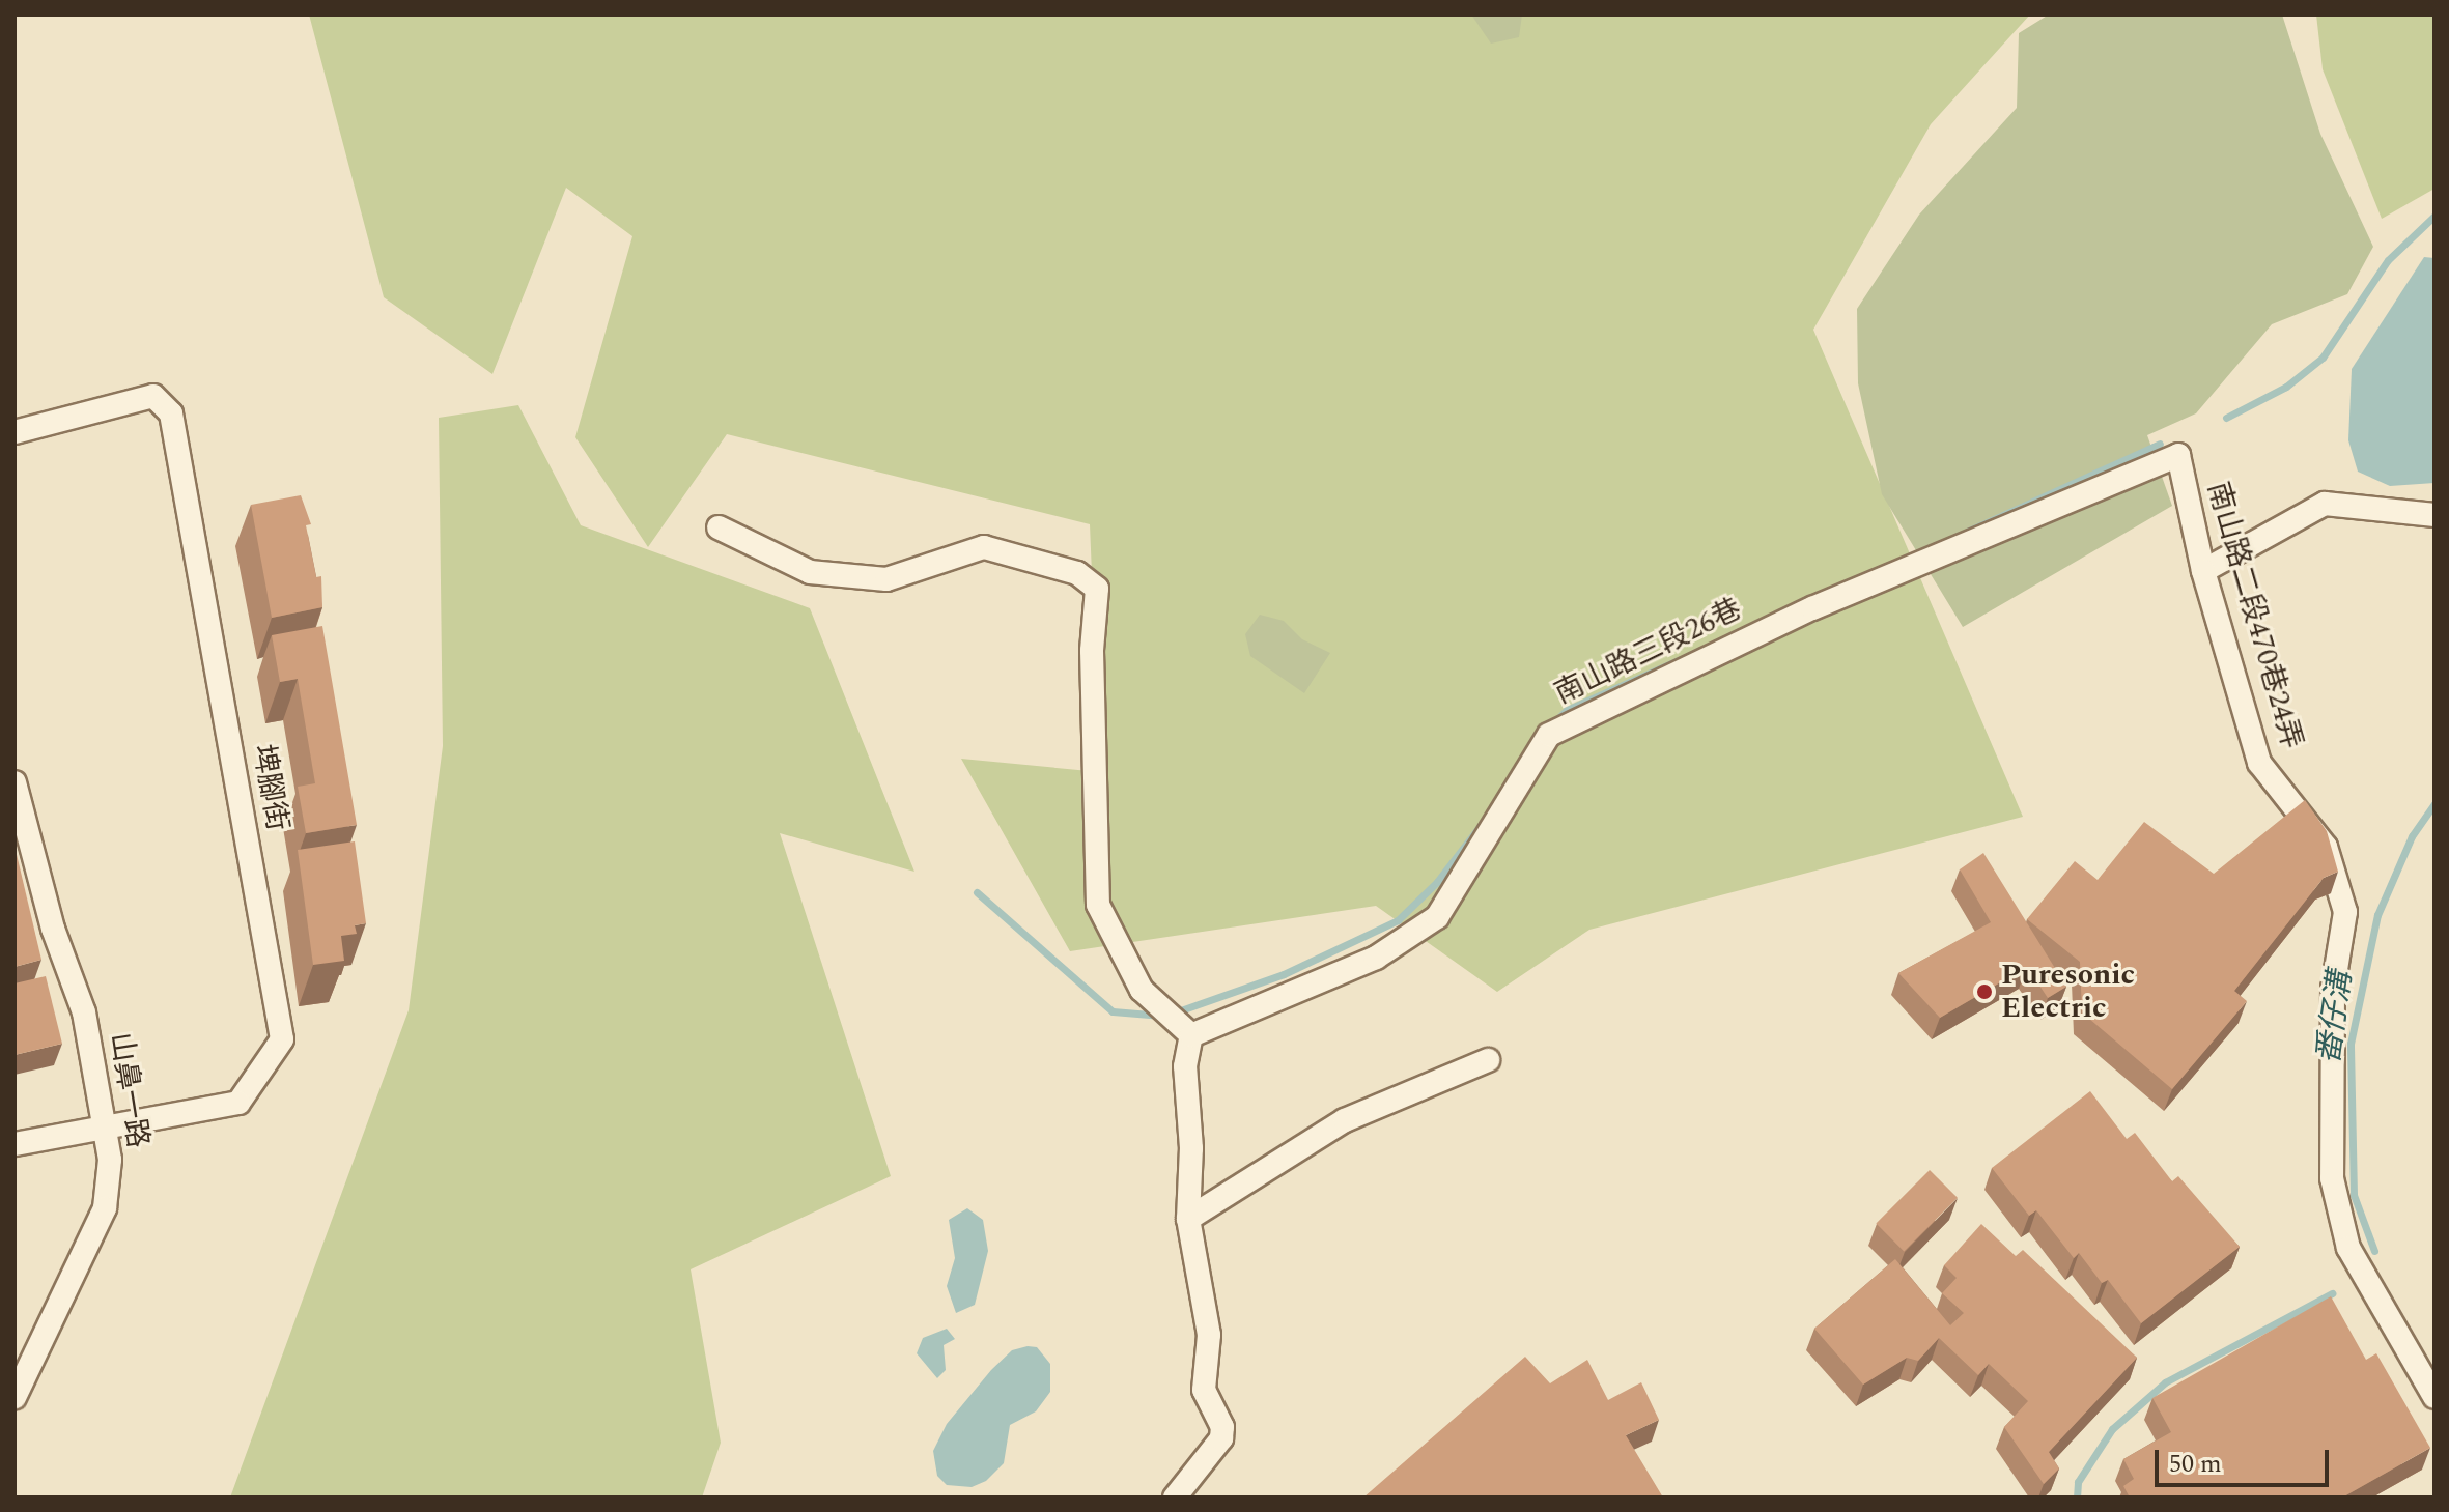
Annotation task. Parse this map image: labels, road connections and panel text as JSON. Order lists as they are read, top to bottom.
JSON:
{
  "streets": {
    "street": [
      "南山路二段470巷24弄",
      "南山路三段26巷",
      "埤腳街",
      "山鼻一路"
    ]
  },
  "crossings": [
    ["南山路二段470巷24弄", "南山路三段26巷"],
    ["埤腳街", "山鼻一路"]
  ],
  "water": ["番仔溝"],
  "places": ["Puresonic Electric"],
  "scale_bar": "50 m"
}
